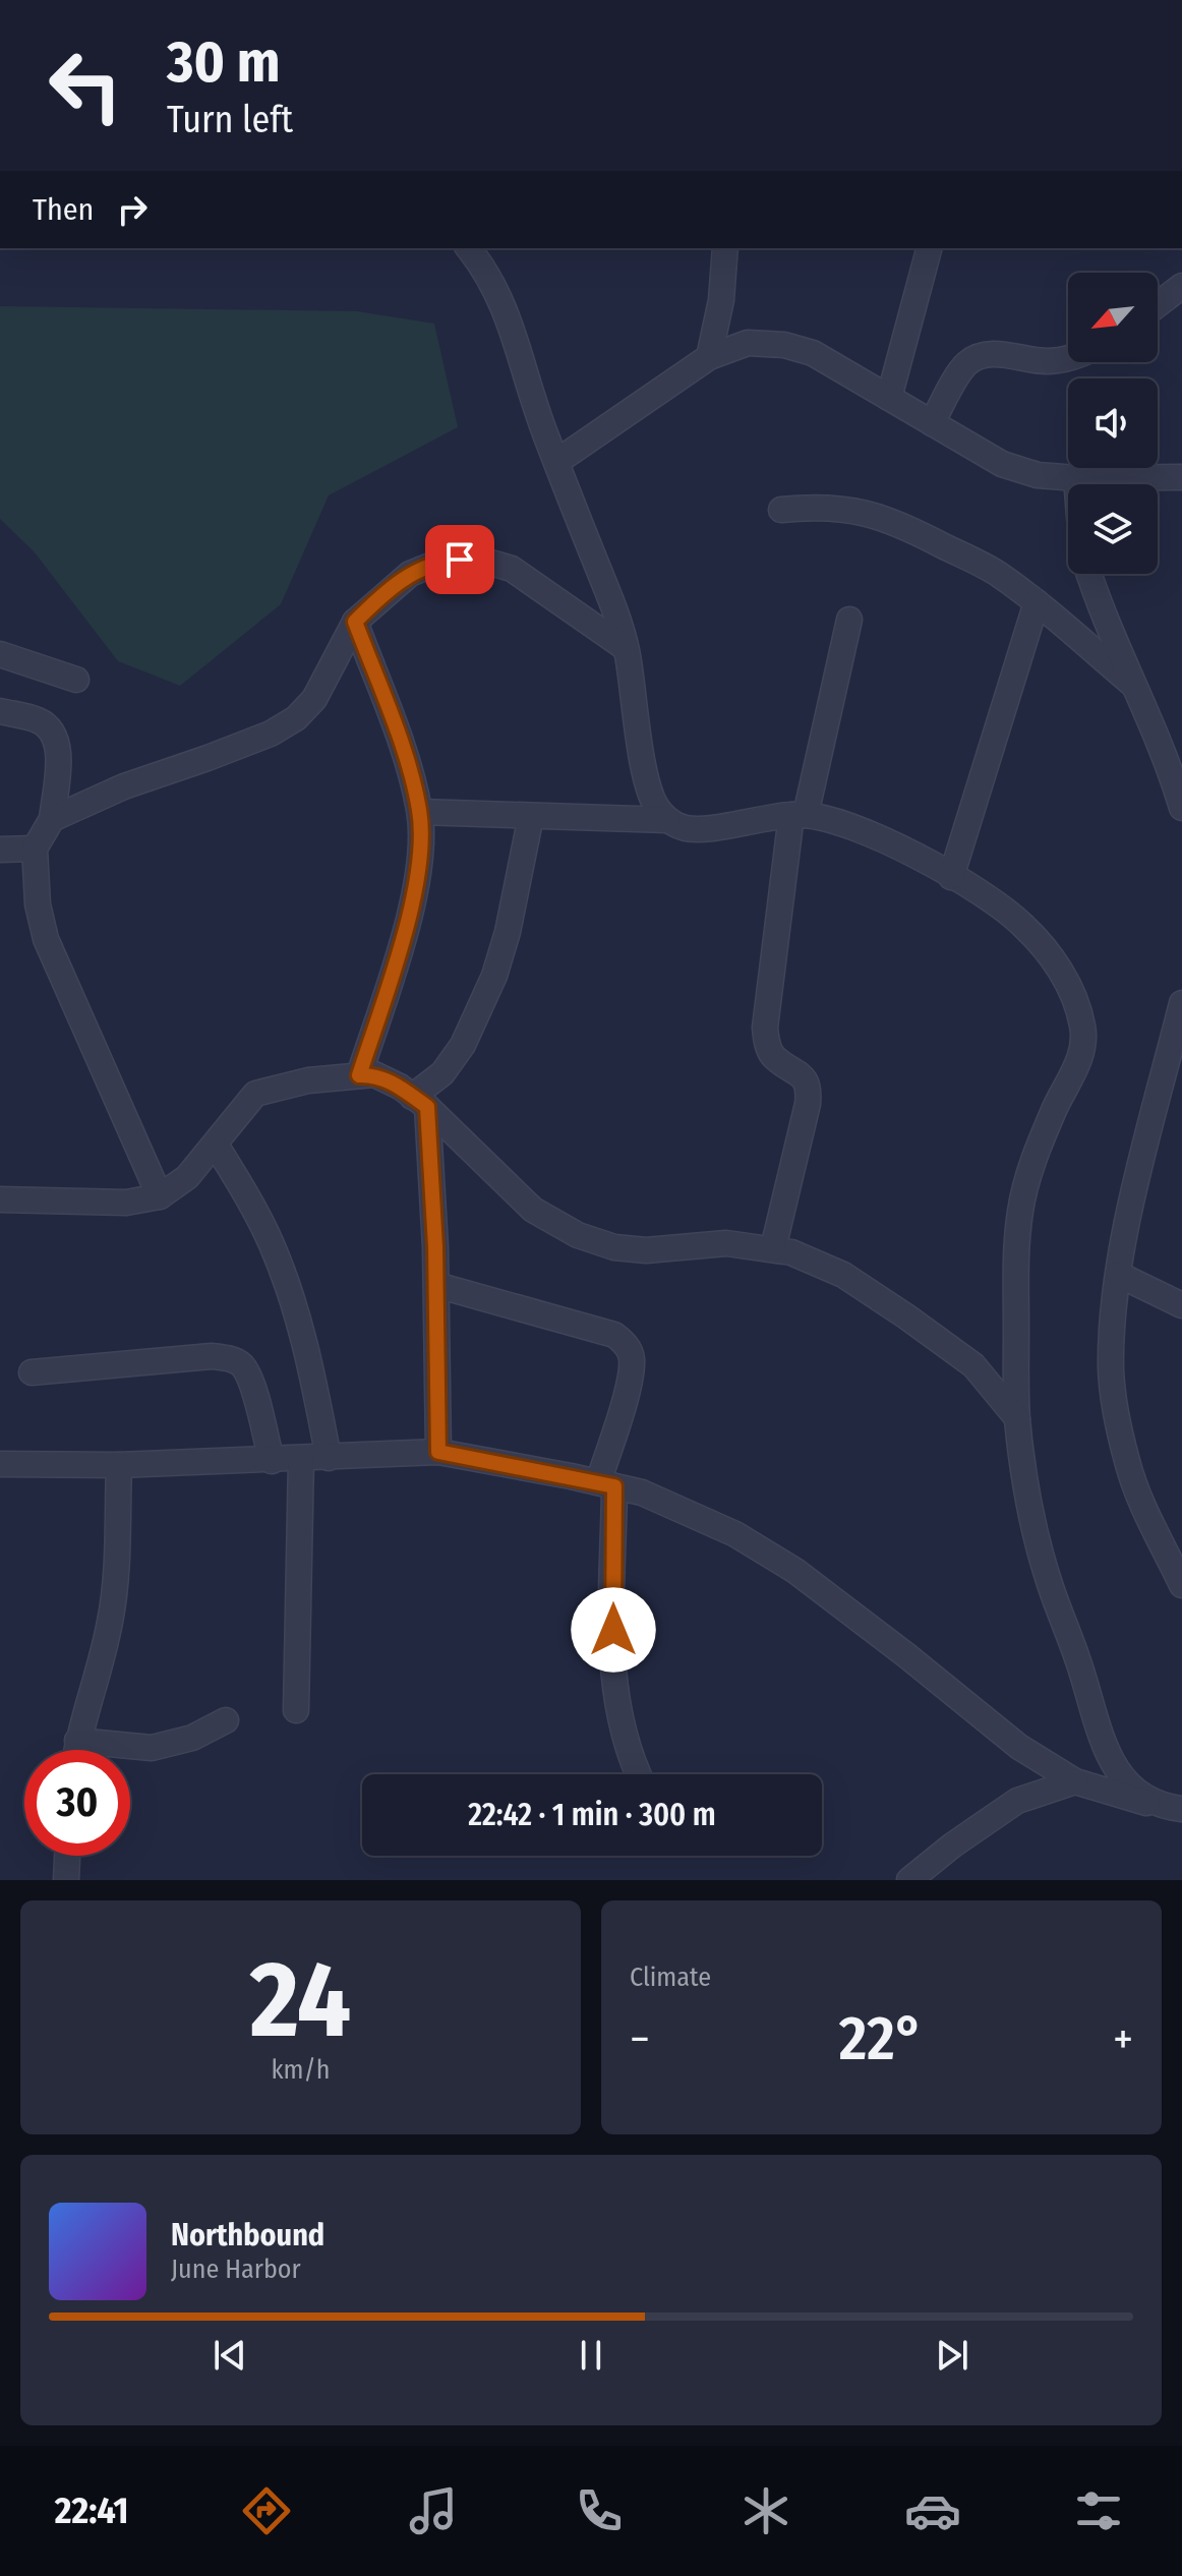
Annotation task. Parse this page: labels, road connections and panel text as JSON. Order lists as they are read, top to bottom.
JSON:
{
  "north": "bottom left",
  "page": {
    "turn": ["30 m", "Turn left"],
    "then": "Then",
    "limit": "30",
    "trip": "22:42 · 1 min · 300 m",
    "tile": [
      ["24", "km/h"],
      "Climate"
    ],
    "heat": ["−", "22°", "+"],
    "song": ["Northbound", "June Harbor"],
    "tabs": "22:41"
  }
}
